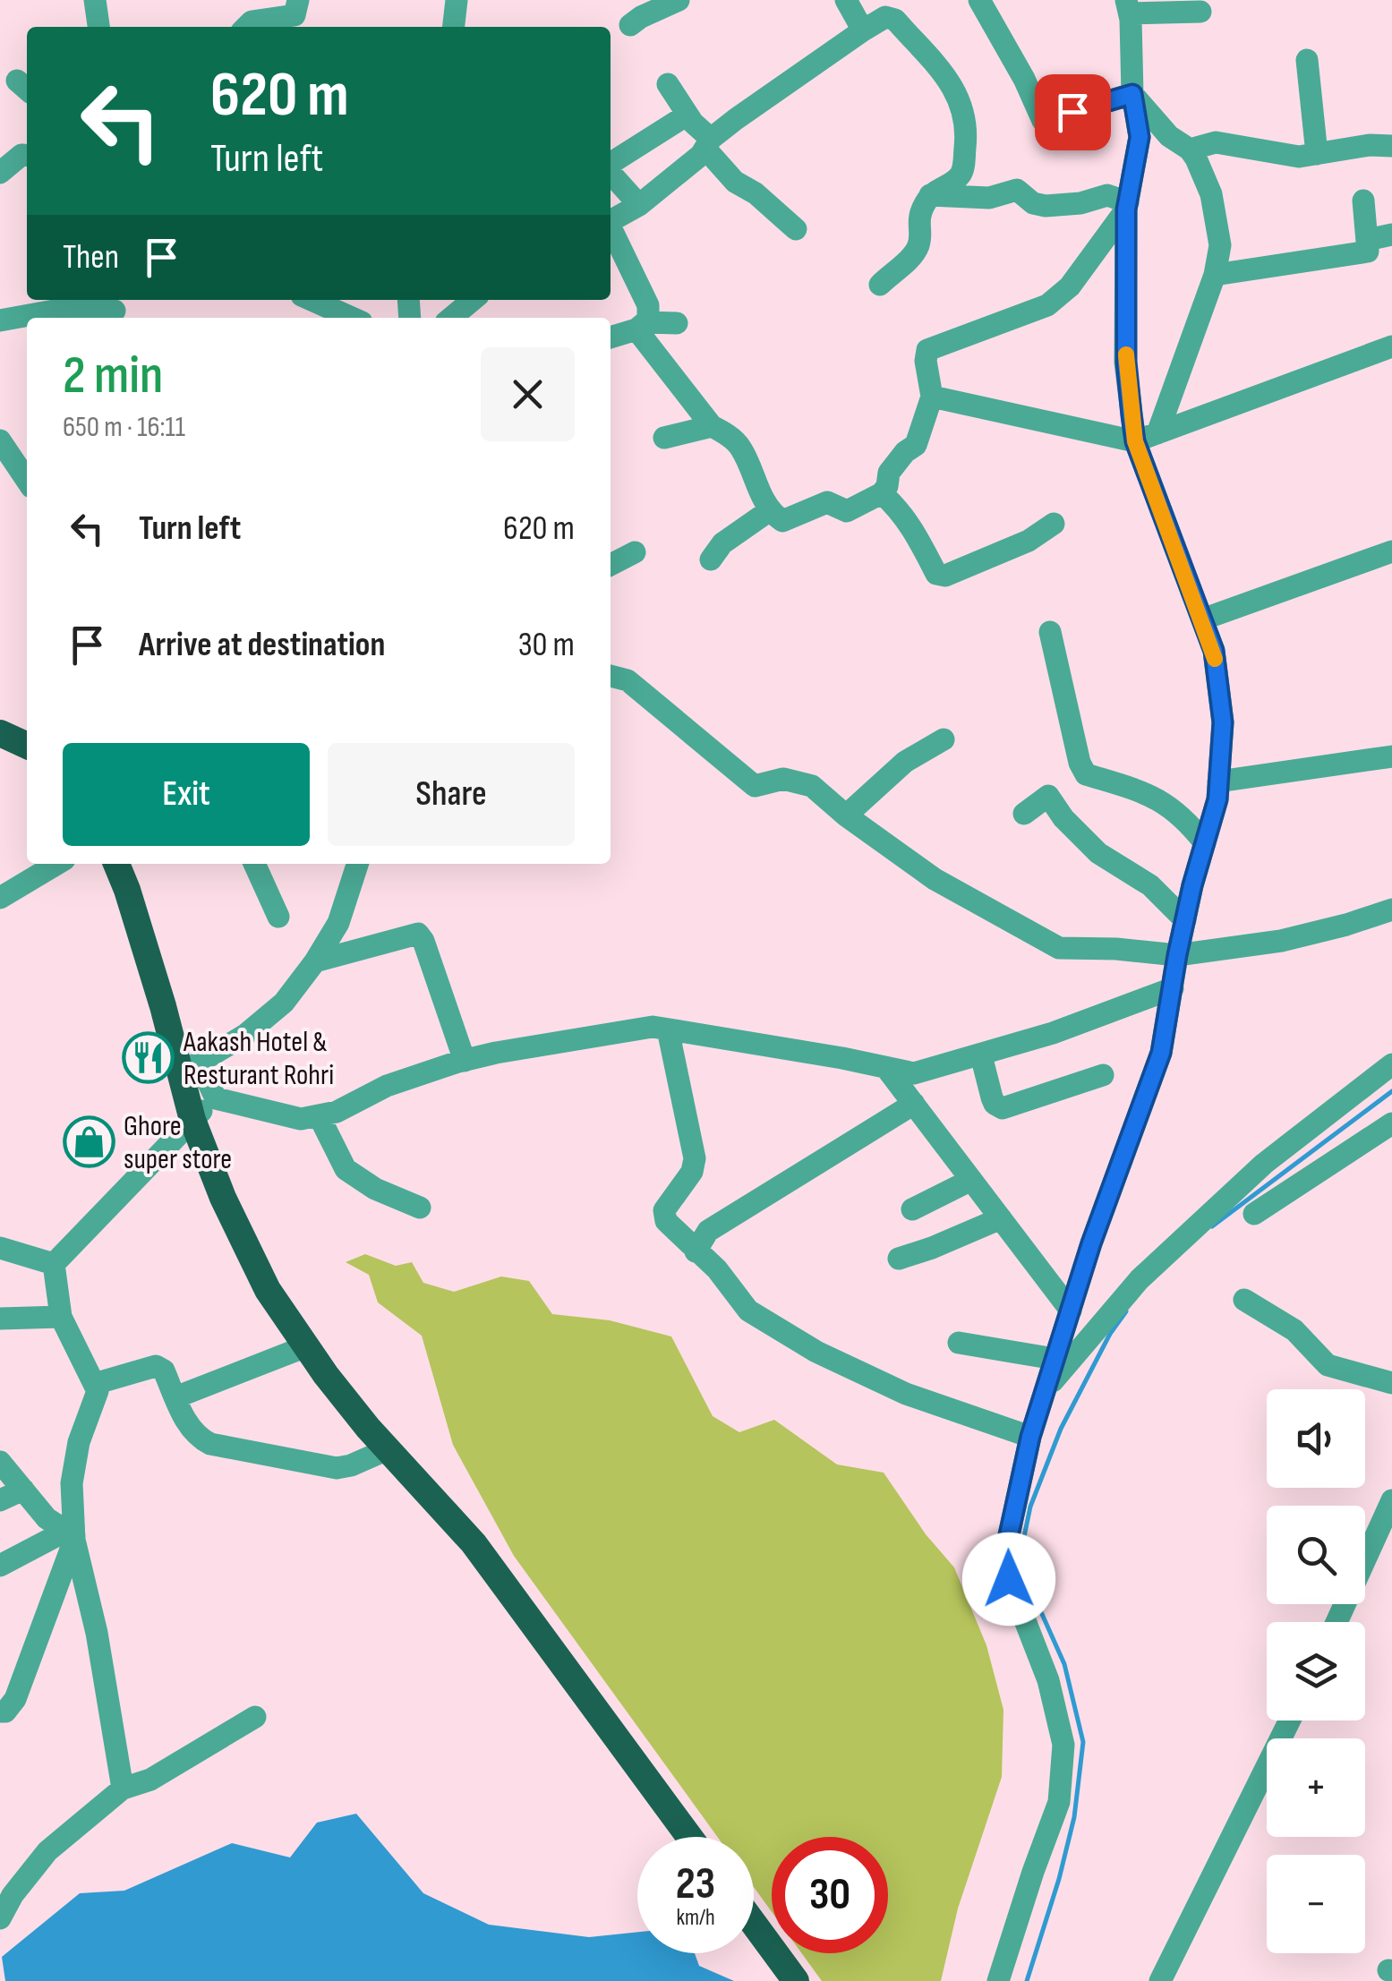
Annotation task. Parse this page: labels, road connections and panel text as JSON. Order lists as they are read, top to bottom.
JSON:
{
  "places": {
    "restaurant": ["Aakash Hotel & Resturant Rohri"],
    "shop": ["Ghore super store"]
  },
  "page": {
    "turn": ["620 m", "Turn left"],
    "then": "Then",
    "heading": ["2 min", "650 m · 16:11"],
    "list": [
      {
        "name": "Turn left",
        "value": "620 m"
      },
      {
        "name": "Arrive at destination",
        "value": "30 m"
      }
    ],
    "buttons": ["Exit", "Share"],
    "map_buttons": ["+", "−"],
    "speed": "23 km/h",
    "limit": "30"
  }
}
